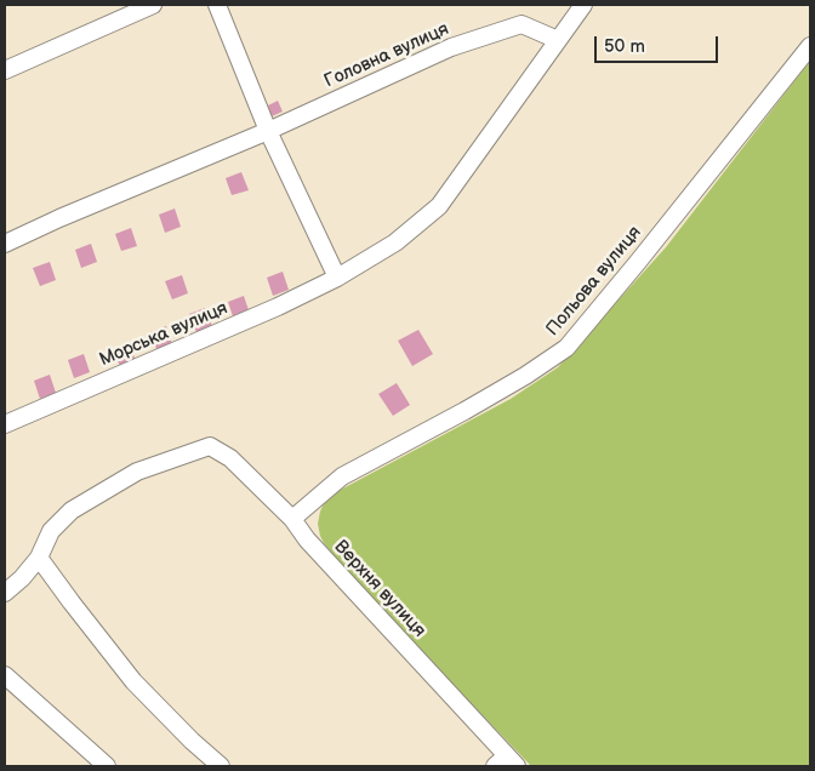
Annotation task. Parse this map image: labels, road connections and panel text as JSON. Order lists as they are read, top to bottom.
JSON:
{
  "streets": {
    "street": [
      "Головна вулиця",
      "Польова вулиця",
      "Морська вулиця",
      "Верхня вулиця"
    ]
  },
  "crossings": [
    ["Головна вулиця", "Морська вулиця"],
    ["Польова вулиця", "Верхня вулиця"]
  ],
  "scale_bar": "50 m"
}
